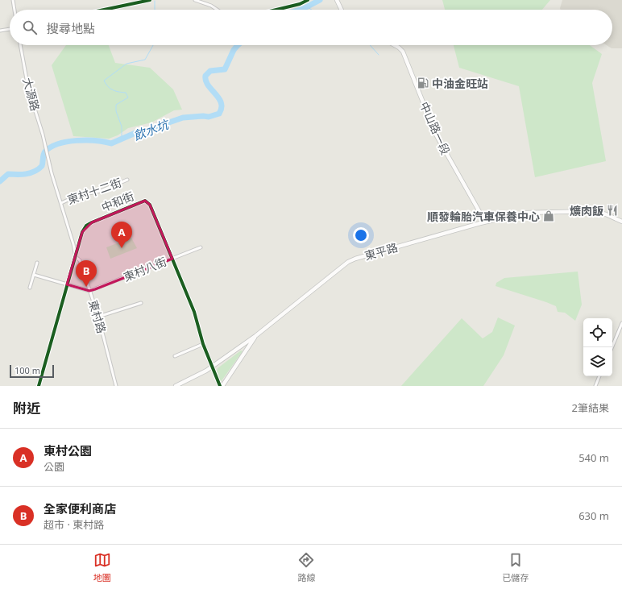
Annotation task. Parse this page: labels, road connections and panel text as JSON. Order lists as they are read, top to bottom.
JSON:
{
  "streets": {
    "main road": ["中山路一段", "東平路"],
    "street": [
      "大源路",
      "東村十二街",
      "中和街",
      "東村八街",
      "東村路"
    ]
  },
  "crossings": [
    ["大源路", "東村路"],
    ["中山路一段", "東平路"],
    ["東村十二街", "東村路"],
    ["中和街", "東平路"],
    ["中和街", "東村八街"],
    ["中和街", "東村路"],
    ["東村八街", "東村路"]
  ],
  "water": ["飲水坑"],
  "places": {
    "fuel station": ["中油金旺站"],
    "restaurant": ["爌肉飯"],
    "shop": ["順發輪胎汽車保養中心"]
  },
  "scale_bar": "100 m",
  "page": {
    "search": "搜尋地點",
    "pins": ["A", "B"],
    "scale": "100 m",
    "heading": ["附近", "2筆結果"],
    "list": [
      {
        "mark": "A",
        "name": "東村公園",
        "note": "公園",
        "value": "540 m"
      },
      {
        "mark": "B",
        "name": "全家便利商店",
        "note": "超市 · 東村路",
        "value": "630 m"
      }
    ],
    "nav": ["地圖", "路線", "已儲存"]
  }
}
